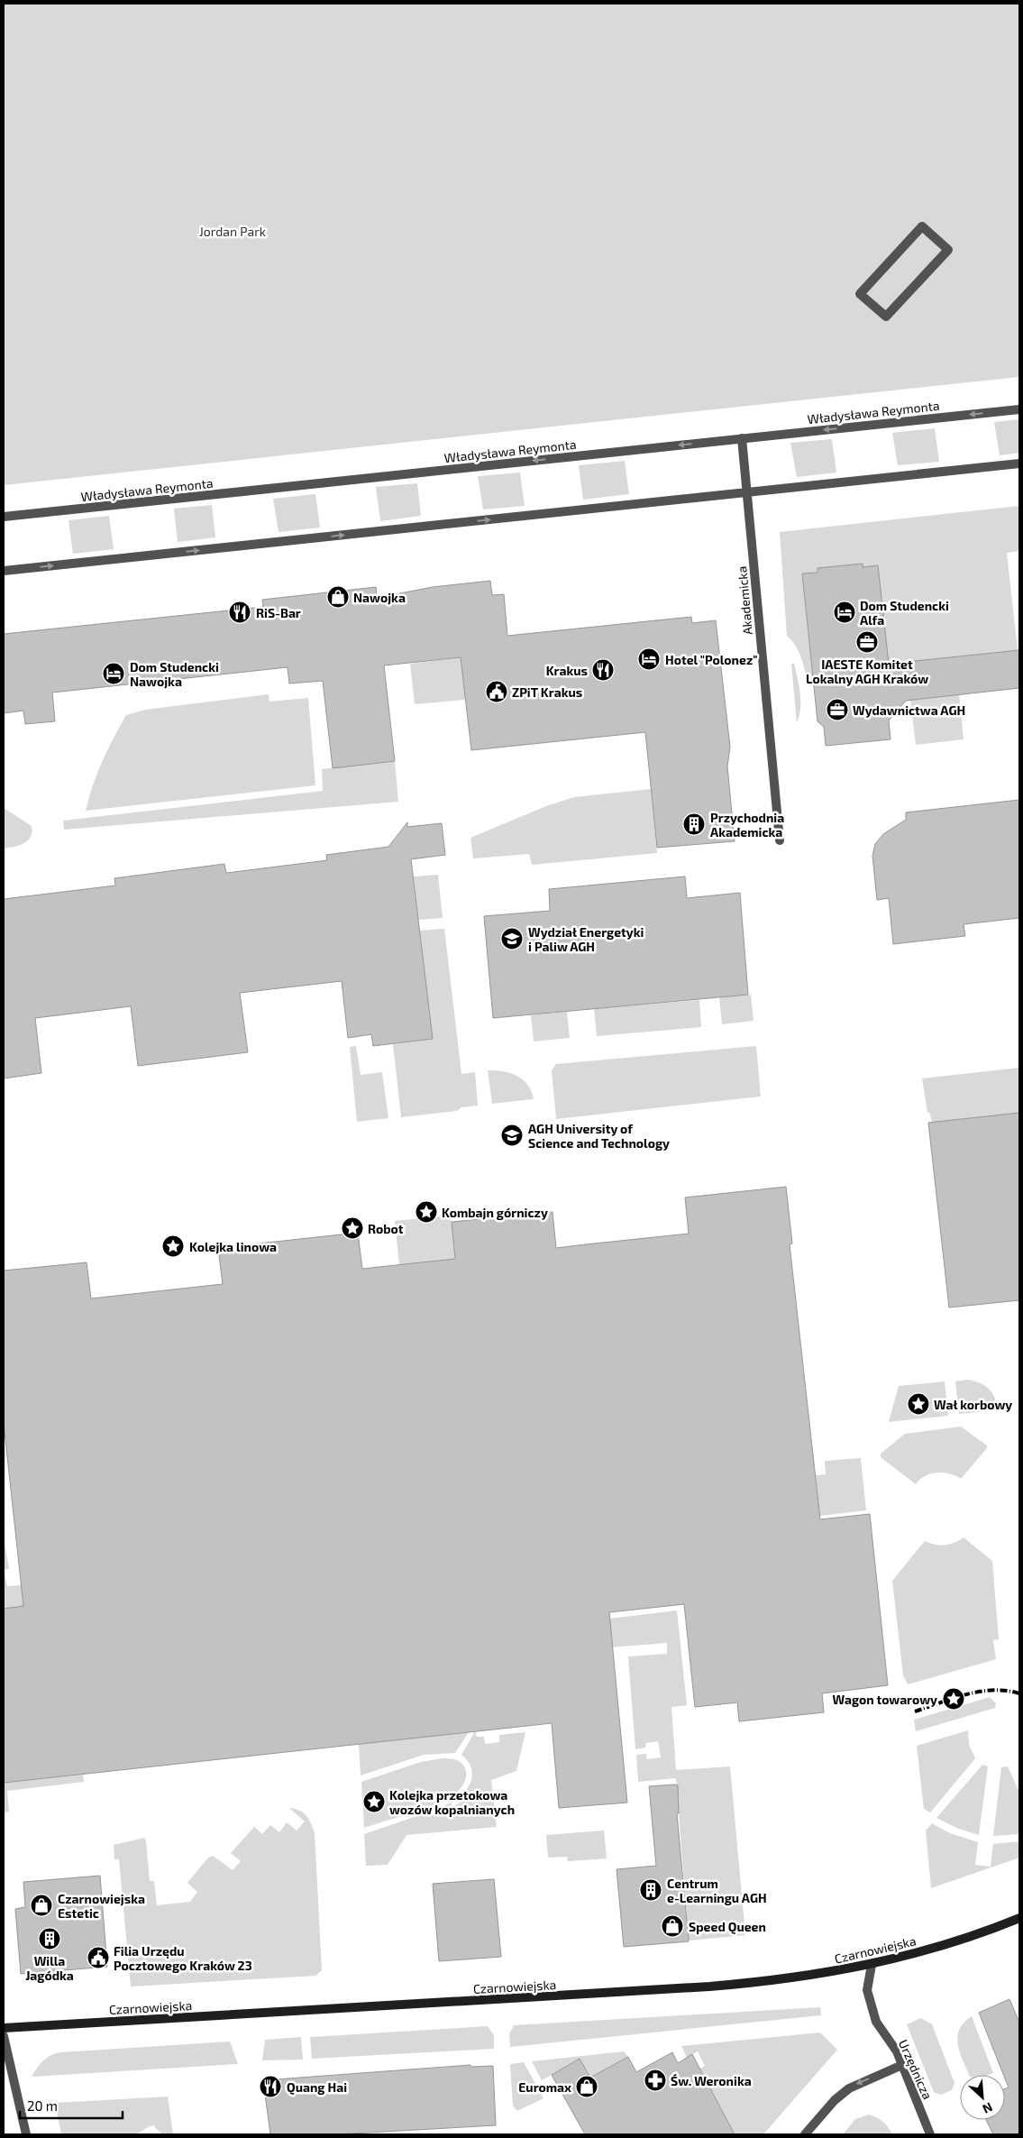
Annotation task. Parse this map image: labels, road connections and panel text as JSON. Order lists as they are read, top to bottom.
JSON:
{
  "streets": {
    "main road": ["Czarnowiejska"],
    "street": ["Władysława Reymonta", "Akademicka", "Urzędnicza"]
  },
  "crossings": [
    ["Władysława Reymonta", "Akademicka"],
    ["Czarnowiejska", "Urzędnicza"]
  ],
  "parks": ["Jordan Park"],
  "places": {
    "shop": [
      "Nawojka",
      "Czarnowiejska Estetic",
      "Speed Queen",
      "Euromax"
    ],
    "restaurant": ["RiS-Bar", "Krakus", "Quang Hai"],
    "hotel": ["Dom Studencki Alfa", "Hotel \"Polonez\"", "Dom Studencki Nawojka"],
    "office": ["IAESTE Komitet Lokalny AGH Kraków", "Wydawnictwa AGH"],
    "public building": ["ZPiT Krakus", "Filia Urzędu Pocztowego Kraków 23"],
    "building": ["Przychodnia Akademicka", "Centrum e-Learningu AGH", "Willa Jagódka"],
    "school or university": ["Wydział Energetyki i Paliw AGH", "AGH University of Science and Technology"],
    "place": [
      "Kombajn górniczy",
      "Robot",
      "Kolejka linowa",
      "Wał korbowy",
      "Wagon towarowy",
      "Kolejka przetokowa wozów kopalnianych"
    ],
    "pharmacy": ["Św. Weronika"]
  },
  "scale_bar": "20 m",
  "north": "bottom right"
}
